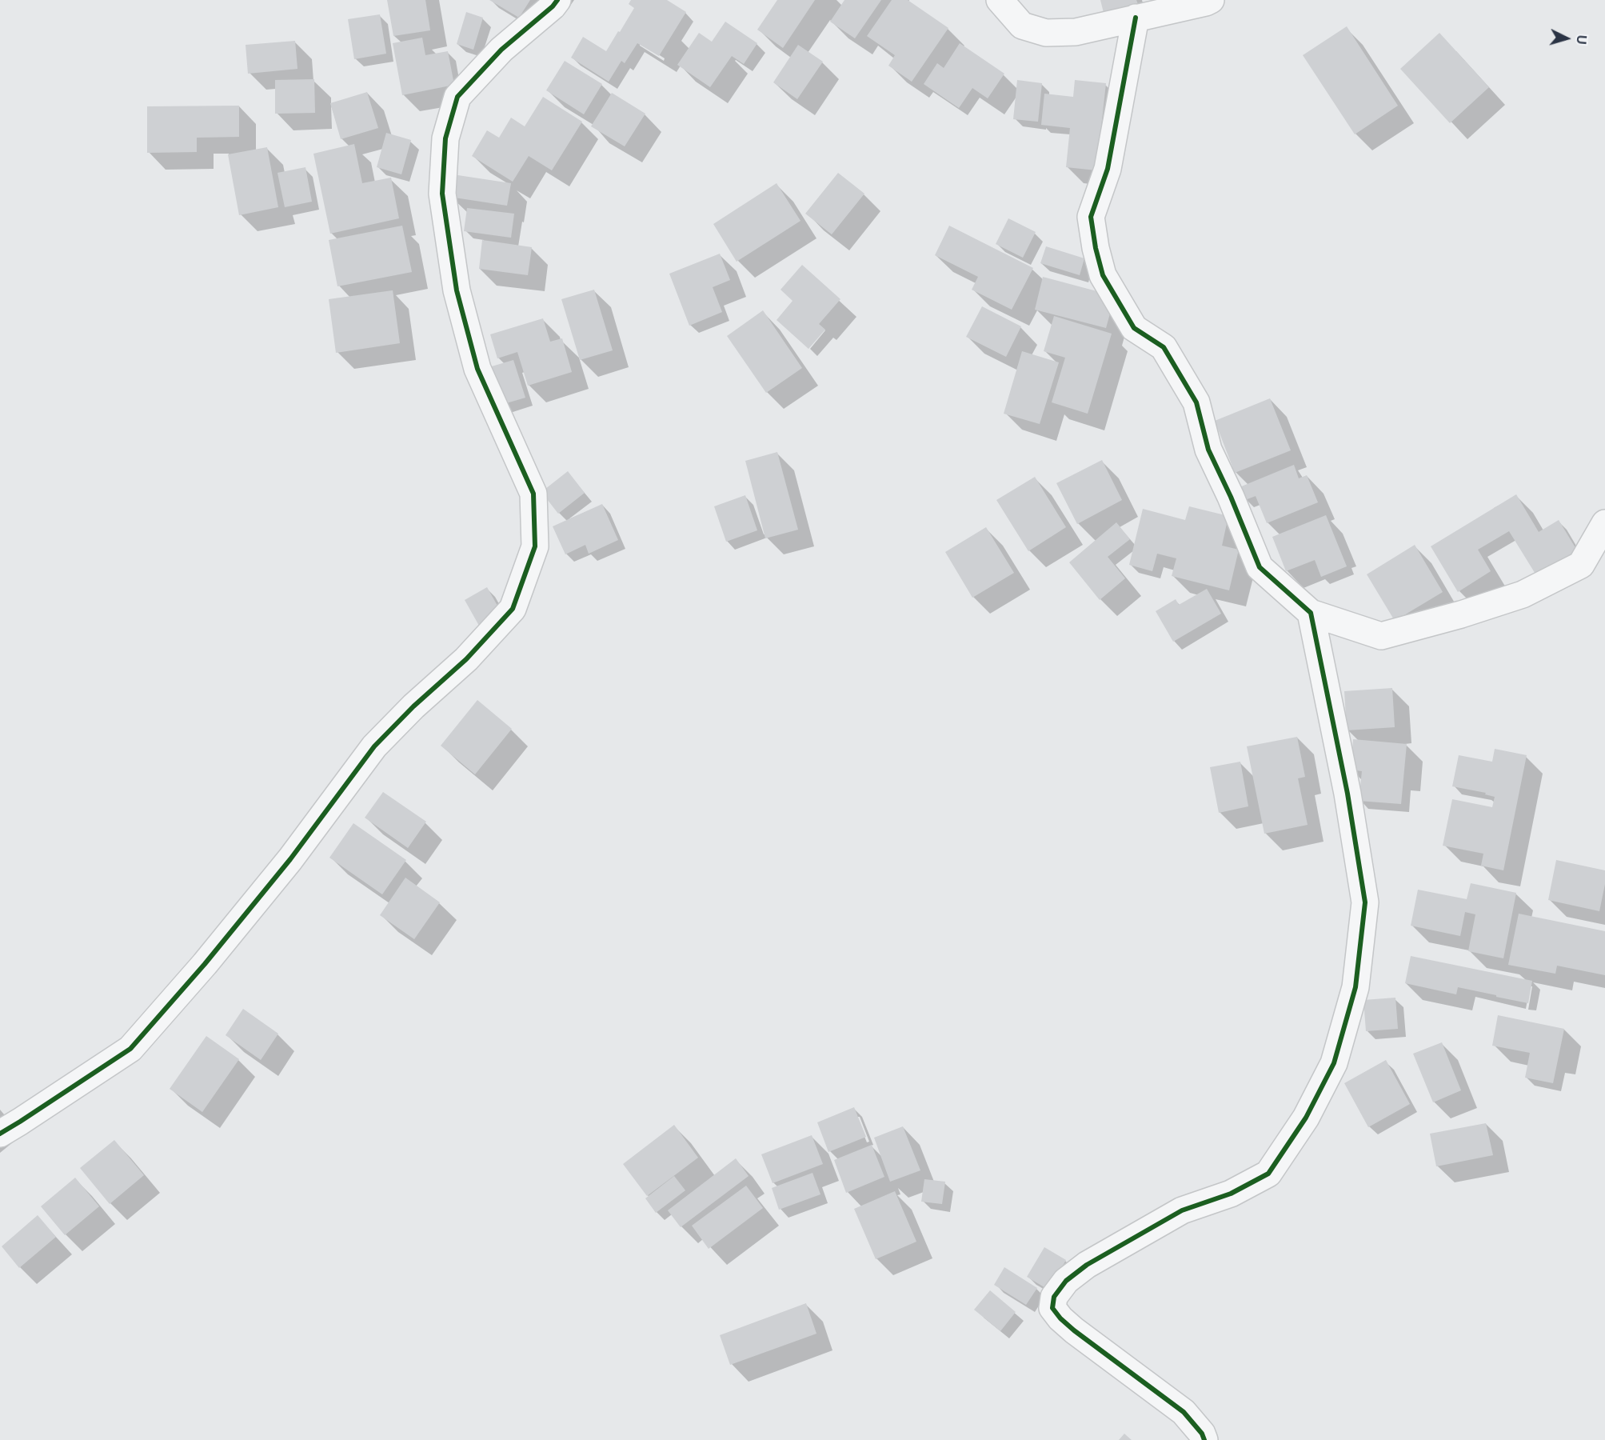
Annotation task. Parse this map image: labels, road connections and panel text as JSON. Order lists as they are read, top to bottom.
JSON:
{
  "north": "right"
}
